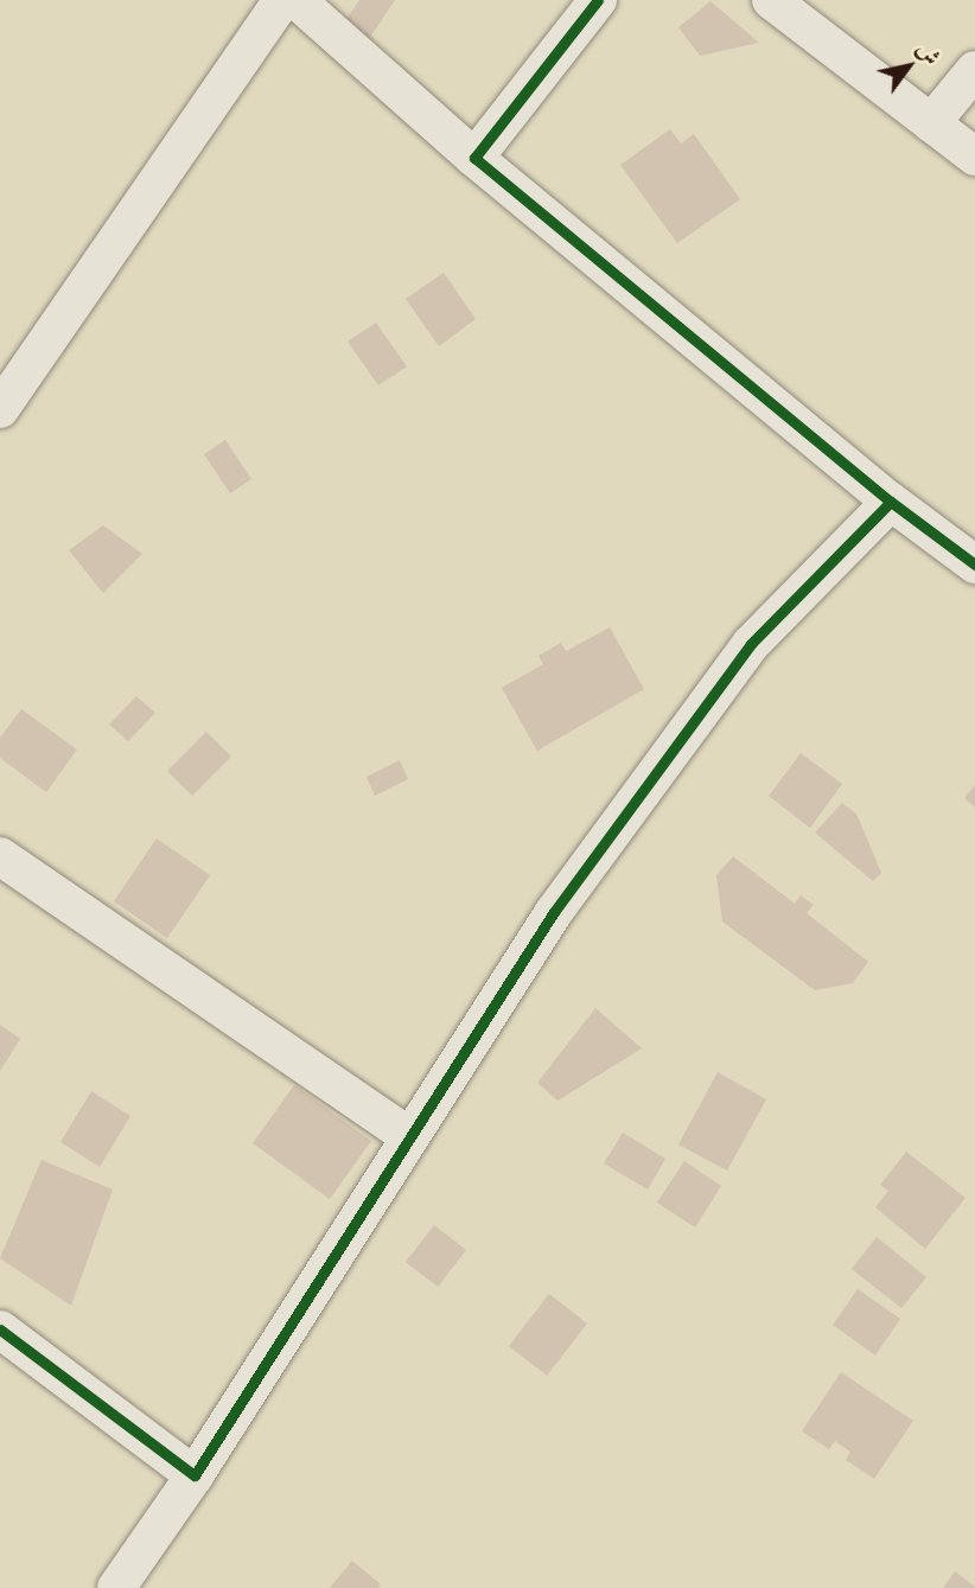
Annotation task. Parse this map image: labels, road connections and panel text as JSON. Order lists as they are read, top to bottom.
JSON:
{
  "north": "top right"
}
